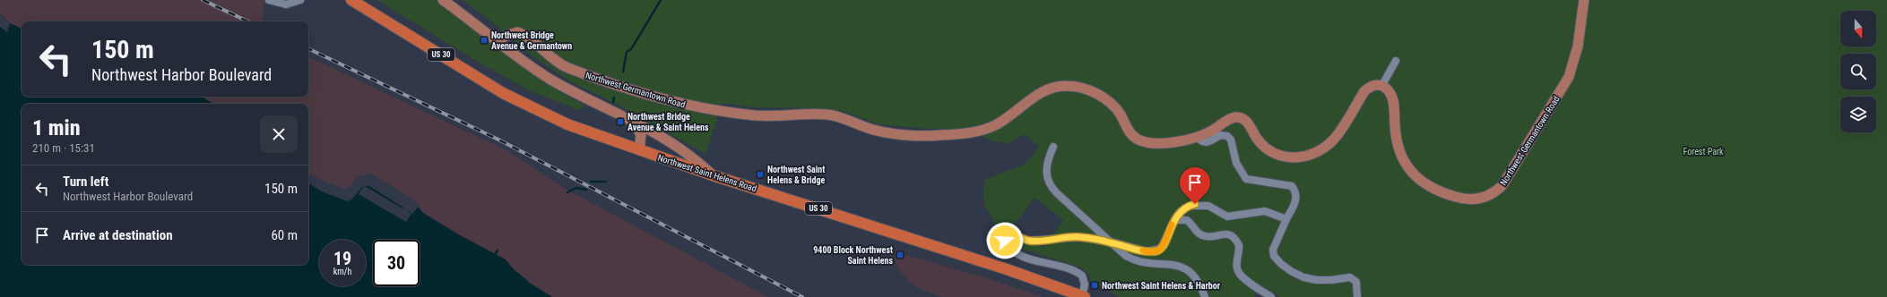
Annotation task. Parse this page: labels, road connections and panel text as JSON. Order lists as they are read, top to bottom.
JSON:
{
  "streets": {
    "highway": ["US 30", "Northwest Saint Helens Road"],
    "main road": ["Northwest Germantown Road"]
  },
  "parks": ["Forest Park"],
  "places": {
    "transit": [
      "Northwest Bridge Avenue & Germantown",
      "Northwest Bridge Avenue & Saint Helens",
      "Northwest Saint Helens & Bridge",
      "9400 Block Northwest Saint Helens",
      "Northwest Saint Helens & Harbor"
    ]
  },
  "north": "bottom",
  "page": {
    "turn": ["150 m", "Northwest Harbor Boulevard"],
    "heading": ["1 min", "210 m · 15:31"],
    "list": [
      {
        "name": "Turn left",
        "note": "Northwest Harbor Boulevard",
        "value": "150 m"
      },
      {
        "name": "Arrive at destination",
        "value": "60 m"
      }
    ],
    "speed": "19 km/h",
    "limit": "30"
  }
}
